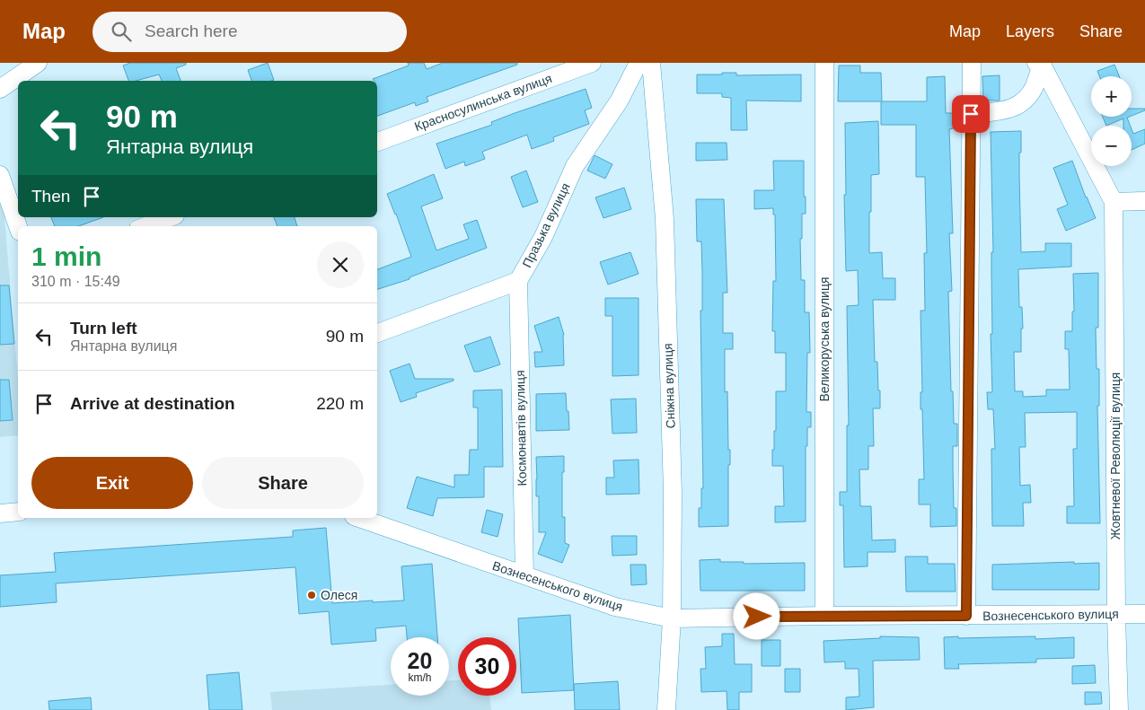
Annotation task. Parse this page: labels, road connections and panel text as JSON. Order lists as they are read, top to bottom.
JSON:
{
  "streets": {
    "street": [
      "Красносулинська вулиця",
      "Празька вулиця",
      "Великоруська вулиця",
      "Сніжна вулиця",
      "Космонавтів вулиця",
      "Жовтневої Революції вулиця",
      "Вознесенського вулиця"
    ]
  },
  "crossings": [
    ["Празька вулиця", "Космонавтів вулиця"],
    ["Великоруська вулиця", "Вознесенського вулиця"],
    ["Сніжна вулиця", "Вознесенського вулиця"],
    ["Космонавтів вулиця", "Вознесенського вулиця"],
    ["Жовтневої Революції вулиця", "Вознесенського вулиця"]
  ],
  "places": ["Олеся"],
  "page": {
    "header": "Map",
    "search": "Search here",
    "nav": ["Map", "Layers", "Share"],
    "map_buttons": ["+", "−"],
    "turn": ["90 m", "Янтарна вулиця"],
    "then": "Then",
    "heading": ["1 min", "310 m · 15:49"],
    "list": [
      {
        "name": "Turn left",
        "note": "Янтарна вулиця",
        "value": "90 m"
      },
      {
        "name": "Arrive at destination",
        "value": "220 m"
      }
    ],
    "buttons": ["Exit", "Share"],
    "speed": "20 km/h",
    "limit": "30"
  }
}
